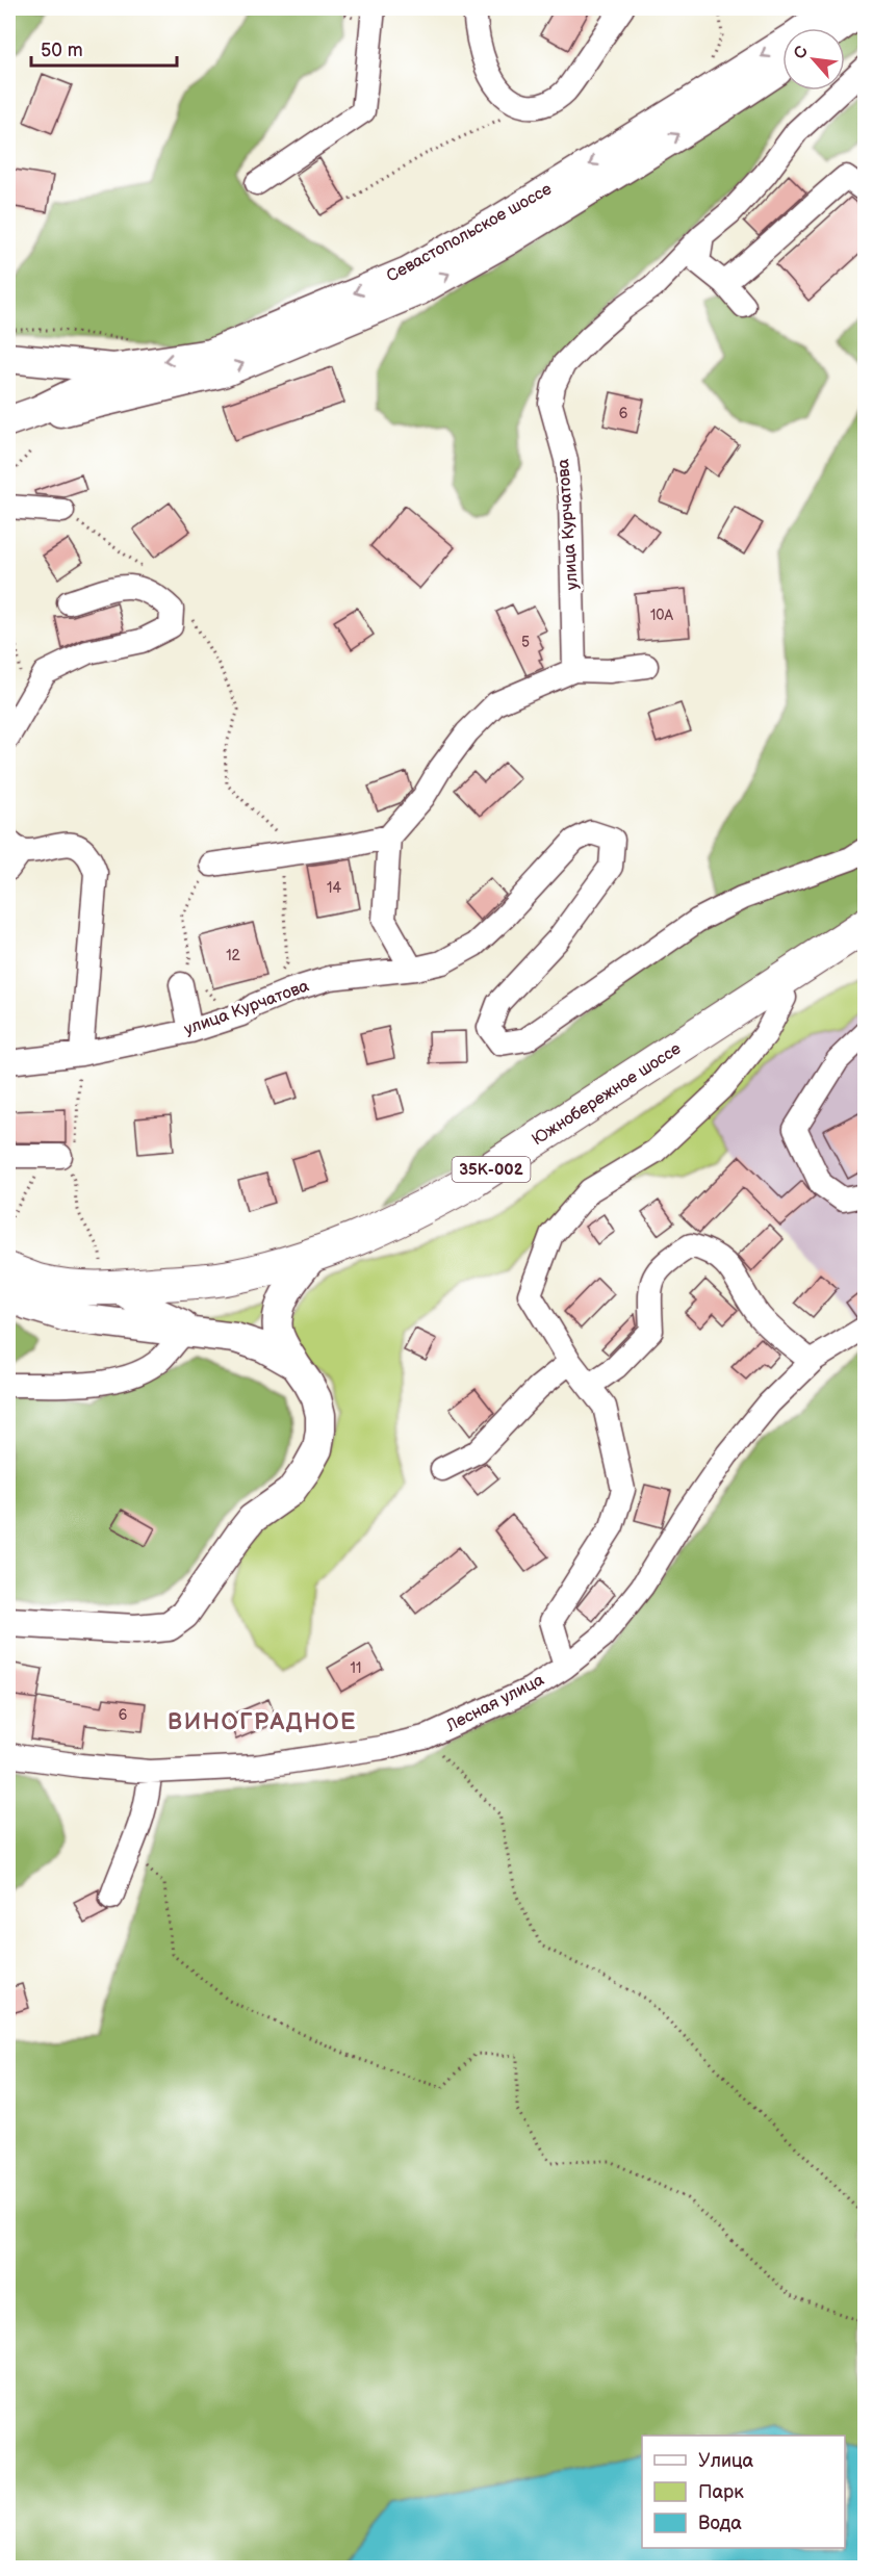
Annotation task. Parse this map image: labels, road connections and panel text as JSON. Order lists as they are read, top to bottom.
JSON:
{
  "streets": {
    "highway": ["Южнобережное шоссе", "35К-002"],
    "main road": ["Севастопольское шоссе"],
    "street": ["улица Курчатова", "Лесная улица"]
  },
  "districts": ["ВИНОГРАДНОЕ"],
  "house_numbers": [
    "6",
    "10А",
    "5",
    "14",
    "12",
    "11",
    "6"
  ],
  "legend": ["Улица", "Парк", "Вода"],
  "scale_bar": "50 m",
  "north": "top left"
}
